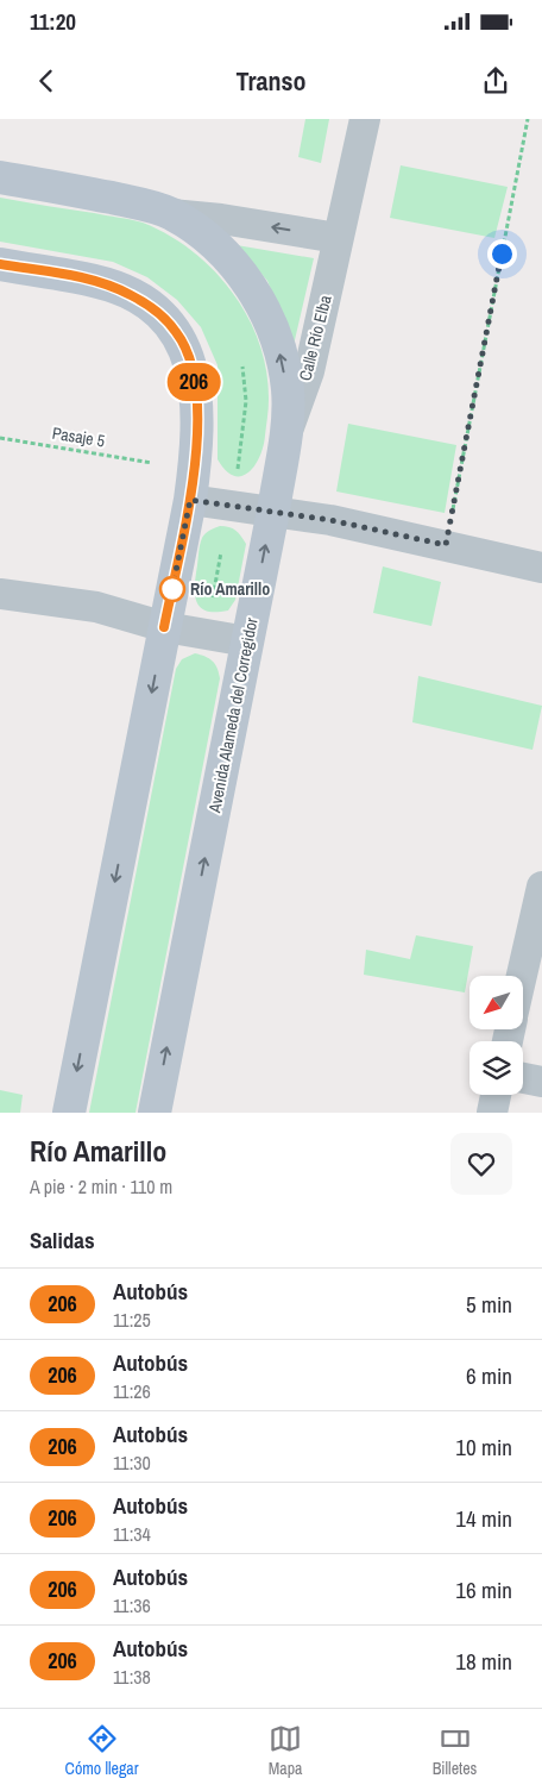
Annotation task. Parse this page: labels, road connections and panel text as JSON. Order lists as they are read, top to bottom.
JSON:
{
  "streets": {
    "main road": ["Avenida Alameda del Corregidor"],
    "street": ["Calle Río Elba"],
    "path": ["Pasaje 5"]
  },
  "crossings": [
    ["Calle Río Elba", "Avenida Alameda del Corregidor"]
  ],
  "places": ["Río Amarillo"],
  "lines": ["bus line 206"],
  "north": "bottom left",
  "page": {
    "status": "11:20",
    "header": "Transo",
    "on_map": "206",
    "heading": [
      ["Río Amarillo", "A pie · 2 min · 110 m"],
      "Salidas"
    ],
    "list": [
      {
        "mark": "206",
        "name": "Autobús",
        "note": "11:25",
        "value": "5 min"
      },
      {
        "mark": "206",
        "name": "Autobús",
        "note": "11:26",
        "value": "6 min"
      },
      {
        "mark": "206",
        "name": "Autobús",
        "note": "11:30",
        "value": "10 min"
      },
      {
        "mark": "206",
        "name": "Autobús",
        "note": "11:34",
        "value": "14 min"
      },
      {
        "mark": "206",
        "name": "Autobús",
        "note": "11:36",
        "value": "16 min"
      },
      {
        "mark": "206",
        "name": "Autobús",
        "note": "11:38",
        "value": "18 min"
      }
    ],
    "tabs": ["Cómo llegar", "Mapa", "Billetes"]
  }
}
